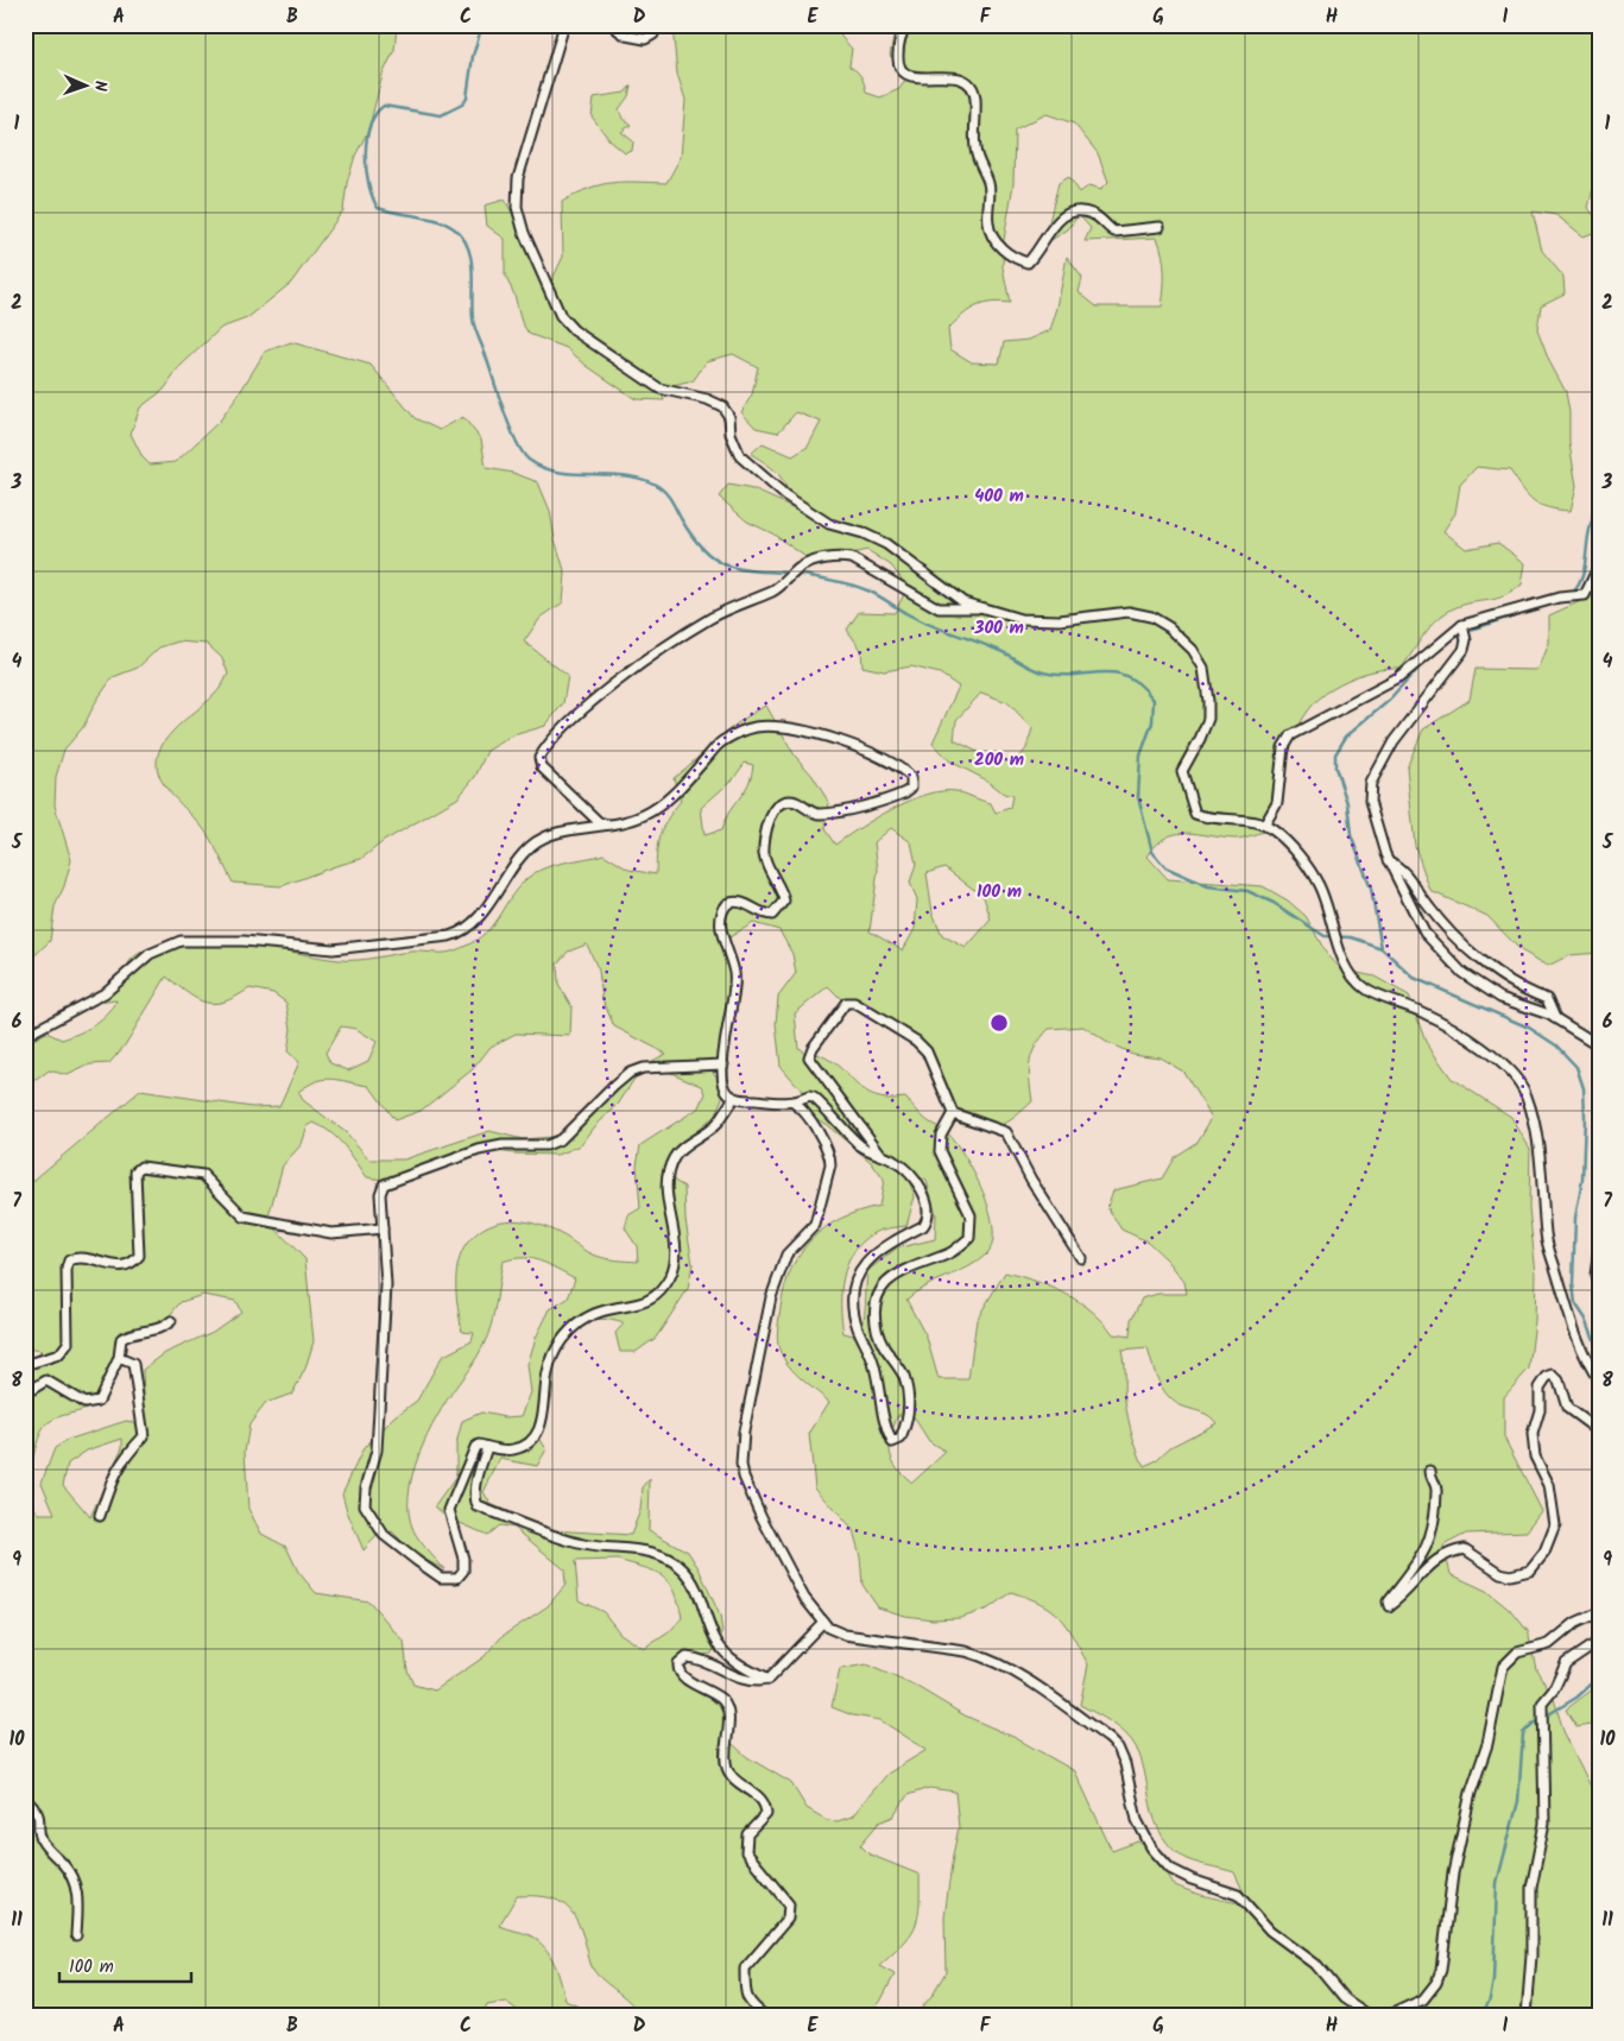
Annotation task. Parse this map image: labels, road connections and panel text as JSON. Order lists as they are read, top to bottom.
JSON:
{
  "scale_bar": "100 m",
  "north": "right",
  "grid": {
    "columns": [
      "A",
      "B",
      "C",
      "D",
      "E",
      "F",
      "G",
      "H",
      "I"
    ],
    "rows": [
      "1",
      "2",
      "3",
      "4",
      "5",
      "6",
      "7",
      "8",
      "9",
      "10",
      "11"
    ]
  },
  "rings": [
    "400 m",
    "300 m",
    "200 m",
    "100 m"
  ]
}
